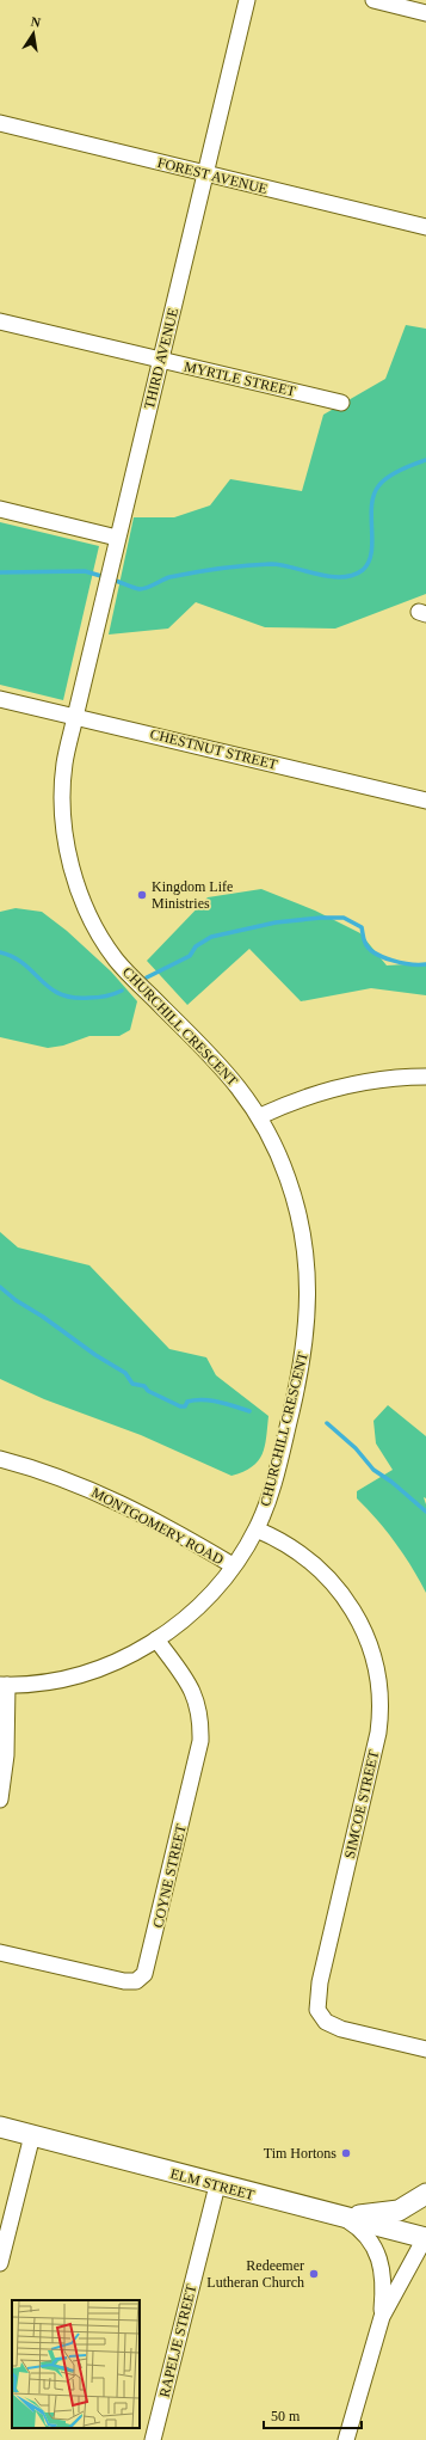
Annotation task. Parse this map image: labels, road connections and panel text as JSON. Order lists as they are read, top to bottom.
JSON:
{
  "streets": {
    "main road": ["ELM STREET"],
    "street": [
      "FOREST AVENUE",
      "THIRD AVENUE",
      "MYRTLE STREET",
      "CHESTNUT STREET",
      "CHURCHILL CRESCENT",
      "MONTGOMERY ROAD",
      "SIMCOE STREET",
      "COYNE STREET",
      "RAPELJE STREET"
    ]
  },
  "crossings": [
    ["FOREST AVENUE", "THIRD AVENUE"],
    ["THIRD AVENUE", "MYRTLE STREET"],
    ["THIRD AVENUE", "CHESTNUT STREET"],
    ["THIRD AVENUE", "CHURCHILL CRESCENT"],
    ["CHESTNUT STREET", "CHURCHILL CRESCENT"],
    ["CHURCHILL CRESCENT", "MONTGOMERY ROAD"],
    ["CHURCHILL CRESCENT", "SIMCOE STREET"],
    ["CHURCHILL CRESCENT", "COYNE STREET"],
    ["ELM STREET", "RAPELJE STREET"]
  ],
  "places": ["Kingdom Life Ministries", "Tim Hortons", "Redeemer Lutheran Church"],
  "scale_bar": "50 m",
  "north": "top"
}
